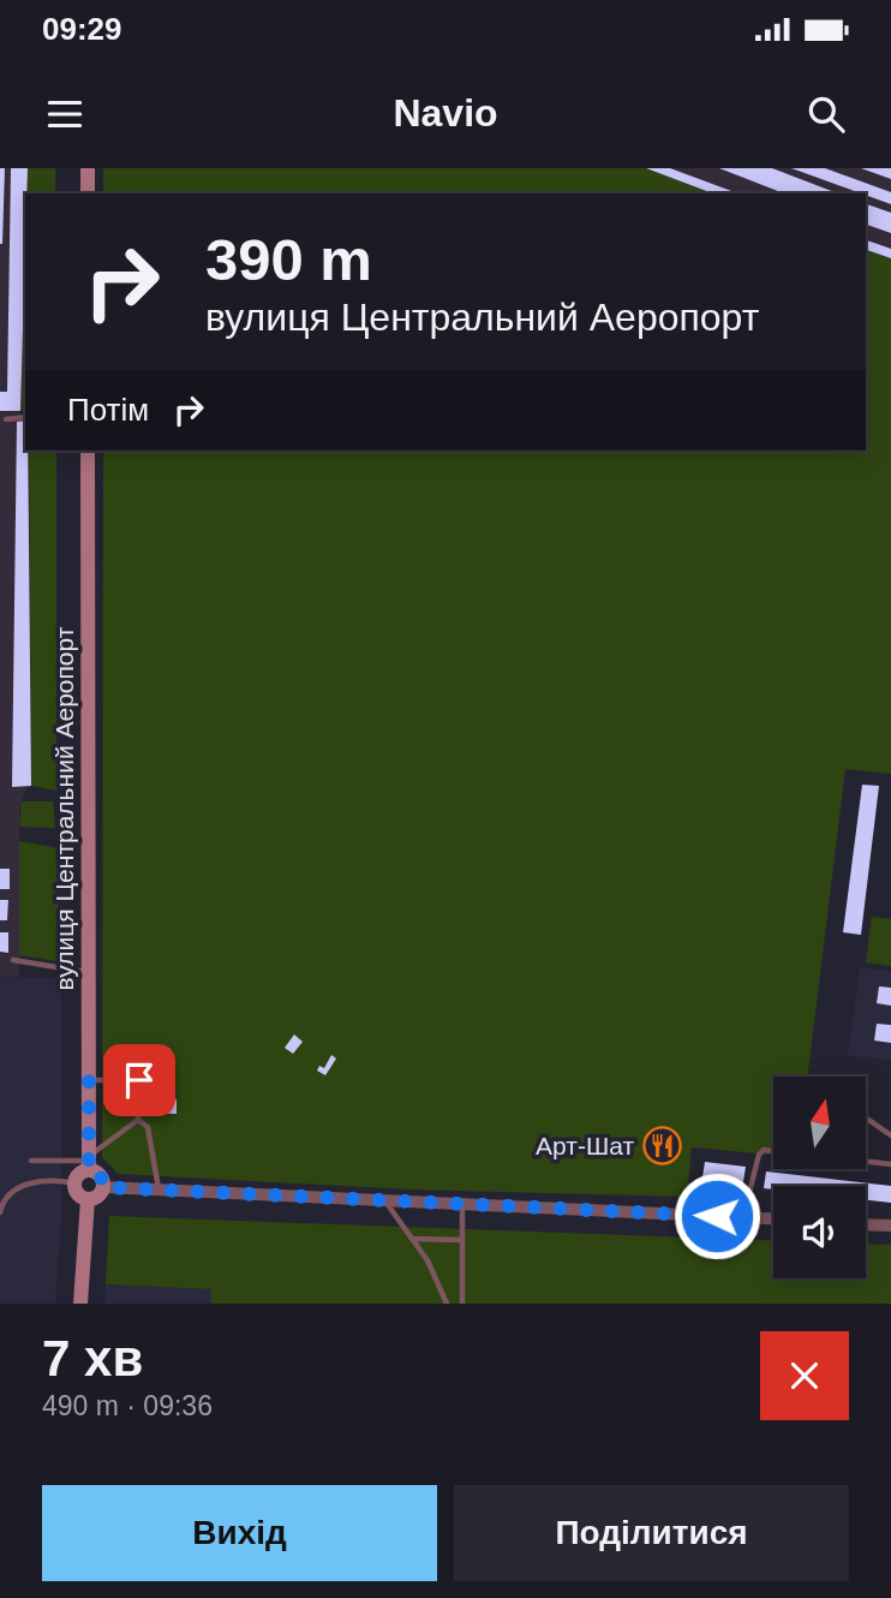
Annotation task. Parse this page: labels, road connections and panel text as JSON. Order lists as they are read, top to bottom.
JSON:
{
  "streets": {
    "main road": ["вулиця Центральний Аеропорт"]
  },
  "places": {
    "restaurant": ["Арт-Шат"]
  },
  "north": "top",
  "page": {
    "status": "09:29",
    "header": "Navio",
    "turn": ["390 m", "вулиця Центральний Аеропорт"],
    "then": "Потім",
    "heading": ["7 хв", "490 m · 09:36"],
    "buttons": ["Вихід", "Поділитися"]
  }
}
